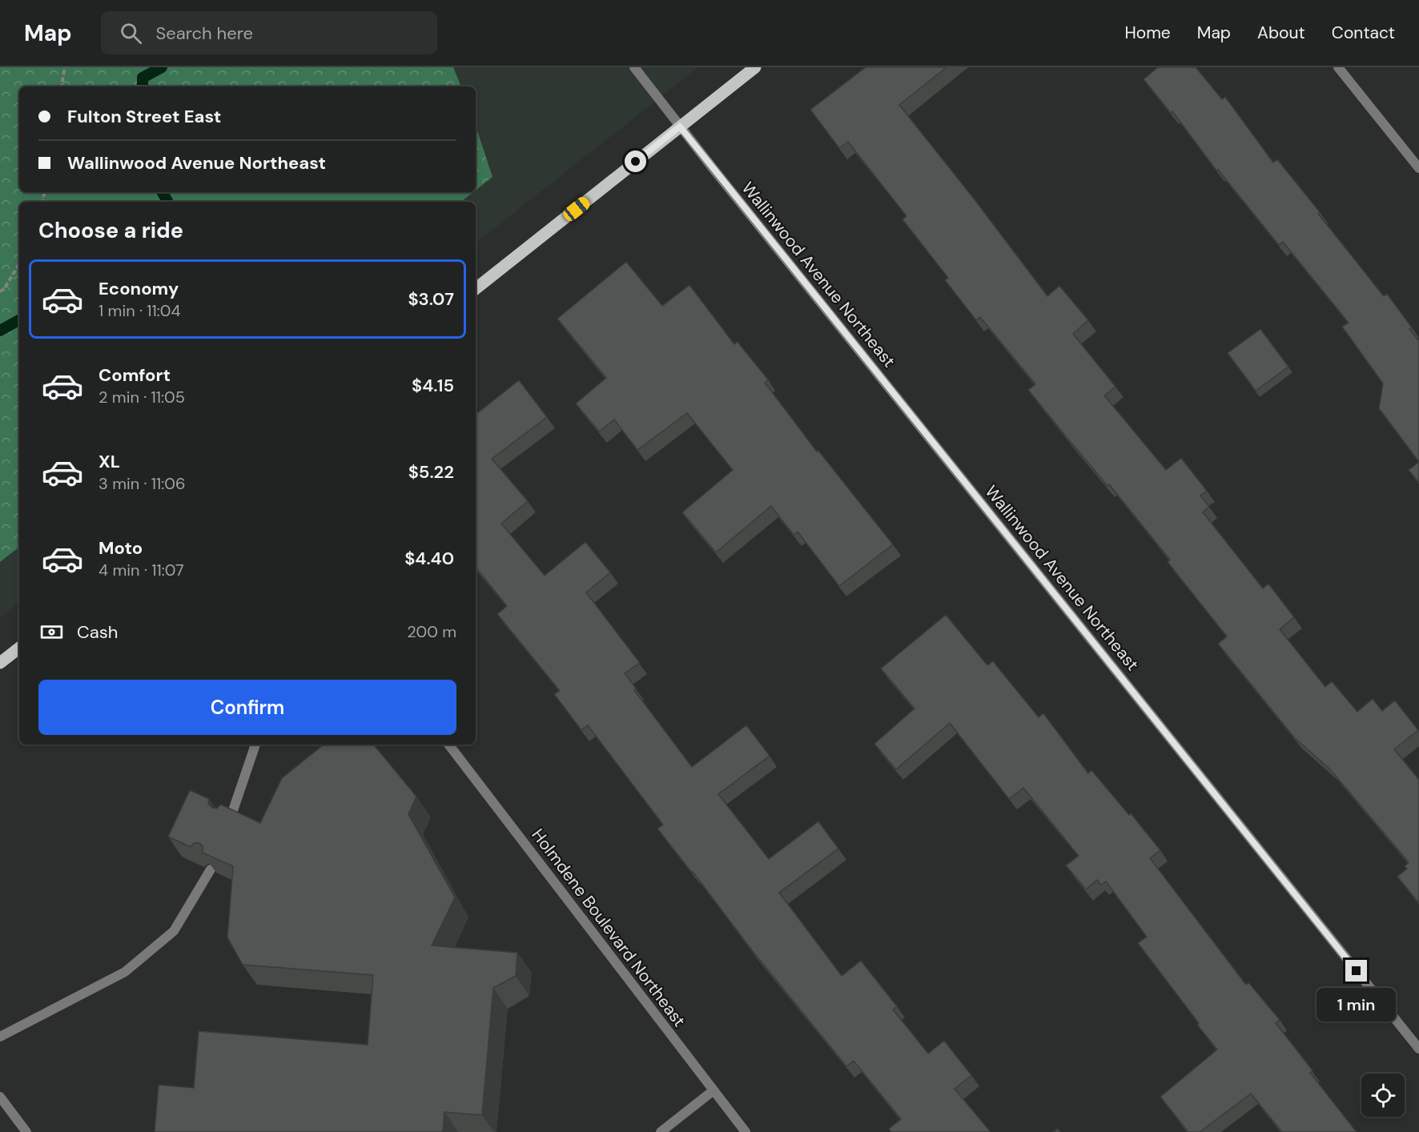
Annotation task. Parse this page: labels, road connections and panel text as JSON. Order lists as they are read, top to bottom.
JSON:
{
  "streets": {
    "street": ["Wallinwood Avenue Northeast", "Holmdene Boulevard Northeast"]
  },
  "page": {
    "header": "Map",
    "search": "Search here",
    "nav": [
      "Home",
      "Map",
      "About",
      "Contact"
    ],
    "banner": ["Fulton Street East", "Wallinwood Avenue Northeast"],
    "heading": "Choose a ride",
    "list": [
      {
        "name": "Economy",
        "note": "1 min · 11:04",
        "value": "$3.07"
      },
      {
        "name": "Comfort",
        "note": "2 min · 11:05",
        "value": "$4.15"
      },
      {
        "name": "XL",
        "note": "3 min · 11:06",
        "value": "$5.22"
      },
      {
        "name": "Moto",
        "note": "4 min · 11:07",
        "value": "$4.40"
      }
    ],
    "pay": ["Cash", "200 m"],
    "buttons": "Confirm",
    "bubble": "1 min"
  }
}
